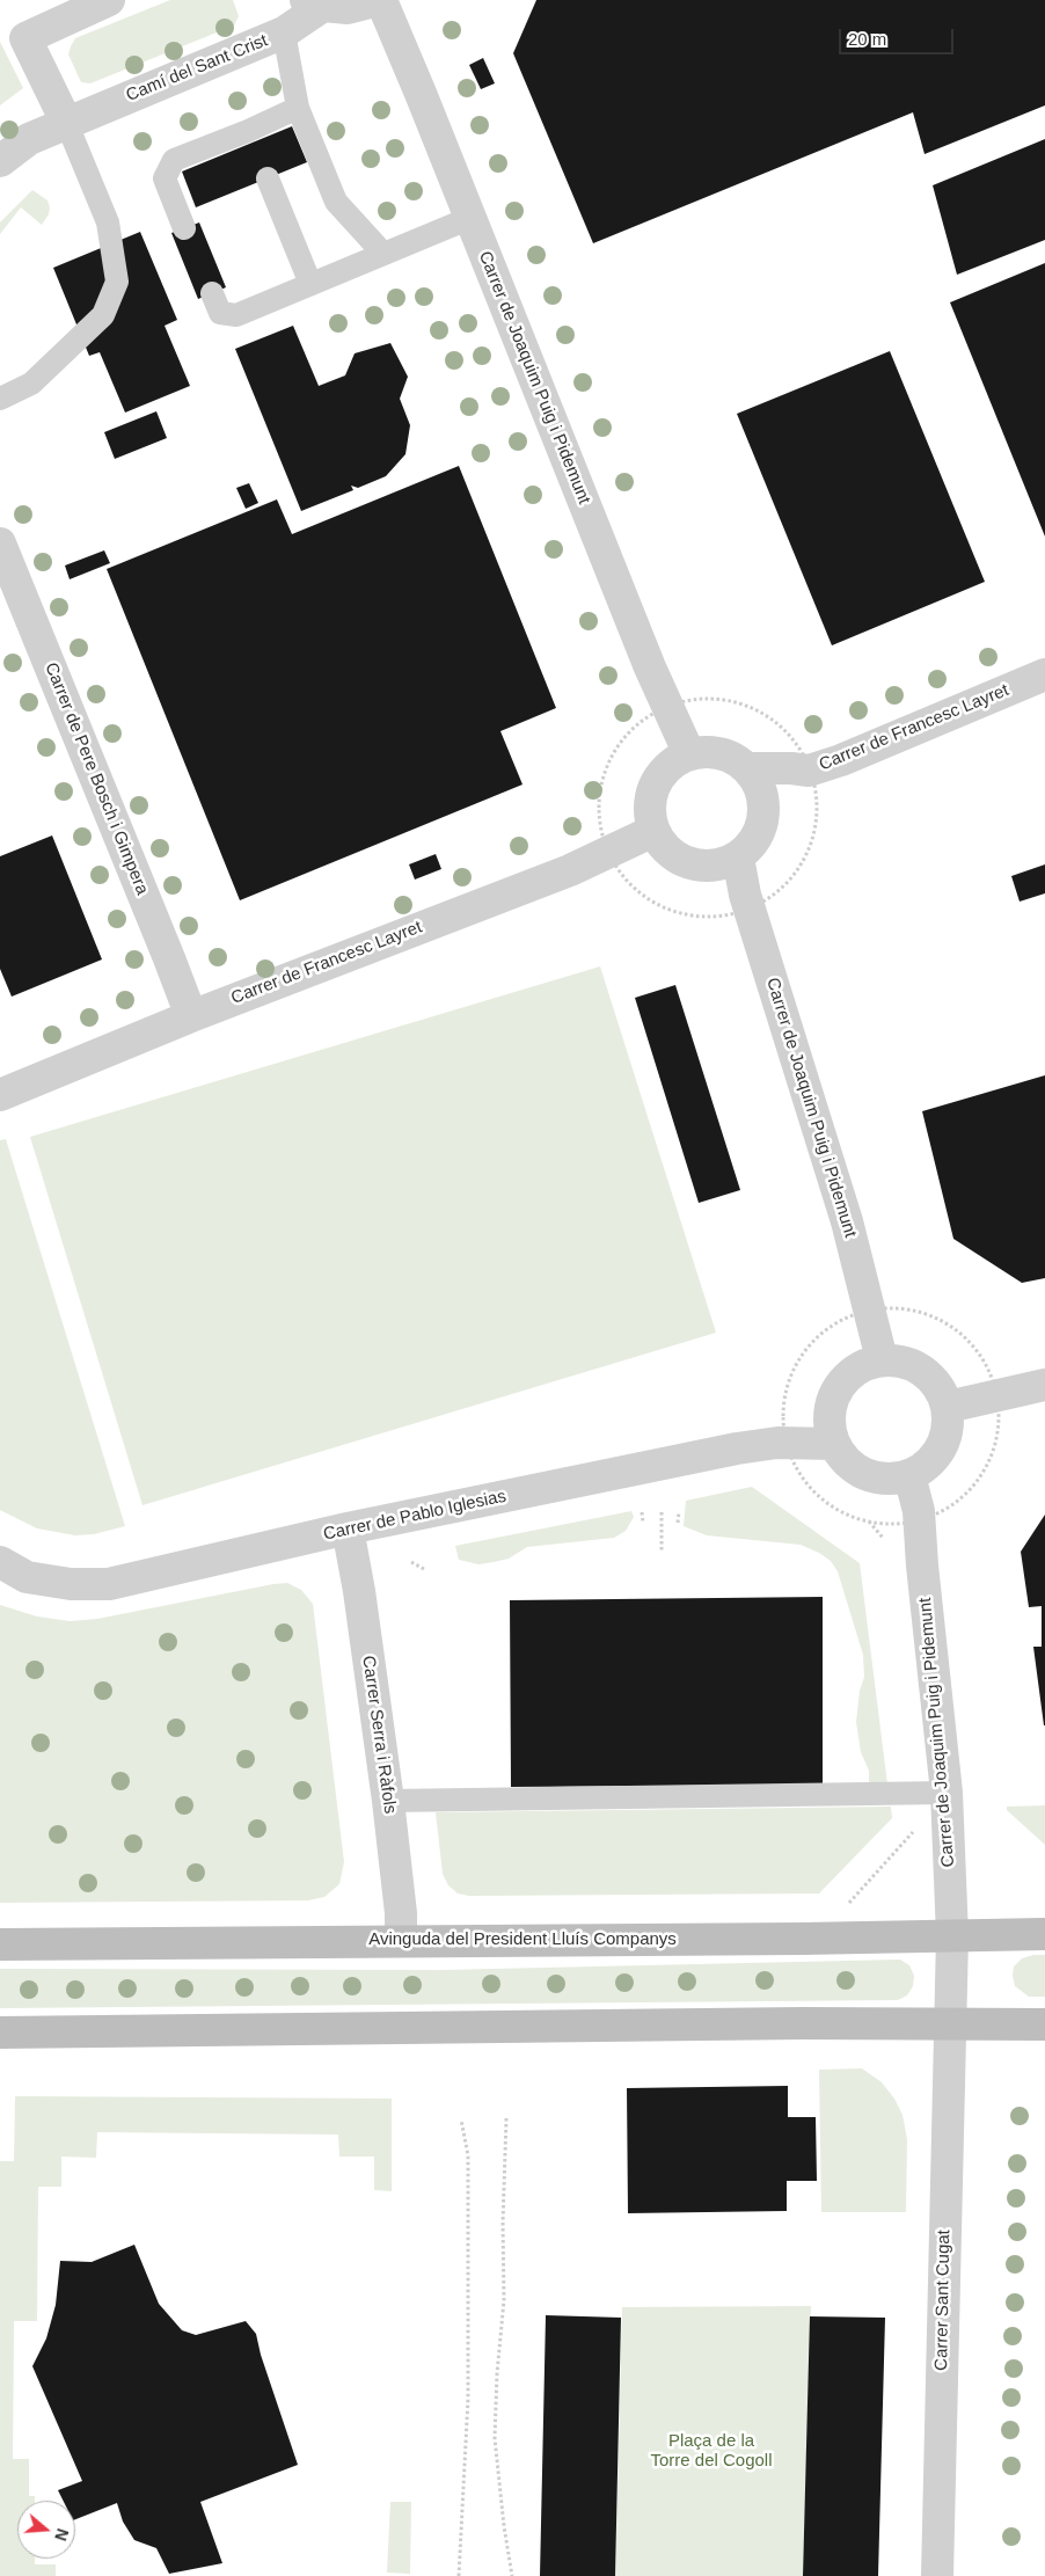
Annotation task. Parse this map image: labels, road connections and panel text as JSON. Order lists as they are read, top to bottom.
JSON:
{
  "streets": {
    "street": [
      "Camí del Sant Crist",
      "Carrer de Joaquim Puig i Pidemunt",
      "Carrer de Francesc Layret",
      "Carrer de Pere Bosch i Gimpera",
      "Carrer de Pablo Iglesias",
      "Carrer Serra i Ràfols",
      "Avinguda del President Lluís Companys",
      "Carrer Sant Cugat"
    ]
  },
  "crossings": [
    ["Carrer de Joaquim Puig i Pidemunt", "Carrer de Francesc Layret"],
    ["Carrer de Joaquim Puig i Pidemunt", "Carrer de Pablo Iglesias"],
    ["Carrer de Joaquim Puig i Pidemunt", "Avinguda del President Lluís Companys"],
    ["Carrer de Joaquim Puig i Pidemunt", "Carrer Sant Cugat"],
    ["Carrer de Francesc Layret", "Carrer de Pere Bosch i Gimpera"],
    ["Carrer de Pablo Iglesias", "Carrer Serra i Ràfols"],
    ["Carrer Serra i Ràfols", "Avinguda del President Lluís Companys"]
  ],
  "parks": ["Plaça de la Torre del Cogoll"],
  "scale_bar": "20 m",
  "north": "right"
}
